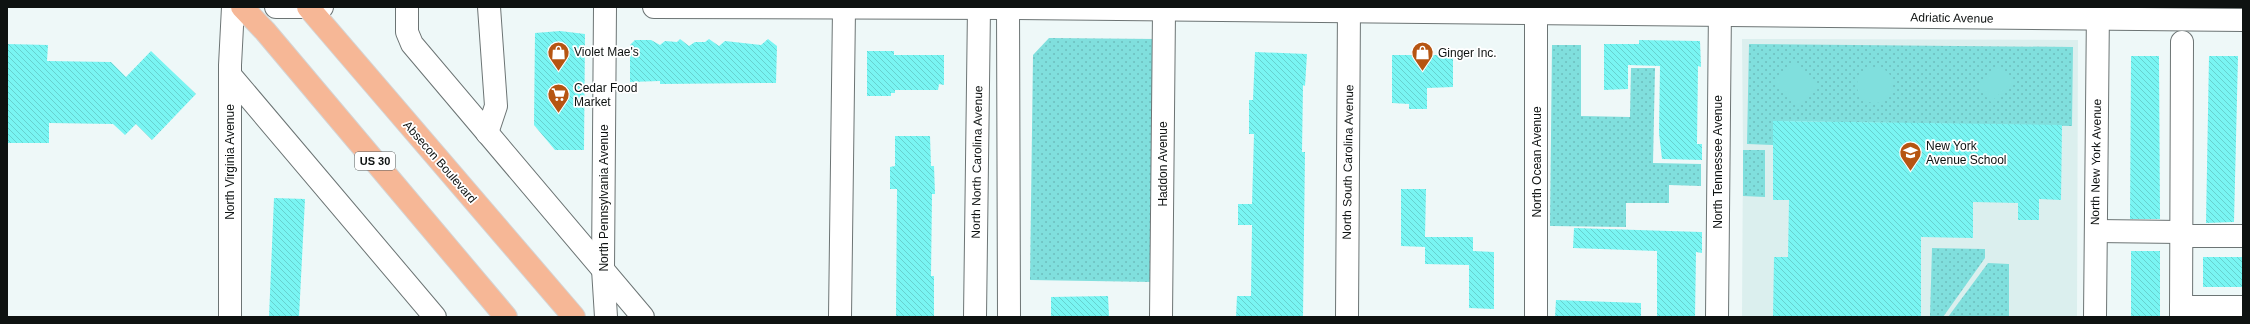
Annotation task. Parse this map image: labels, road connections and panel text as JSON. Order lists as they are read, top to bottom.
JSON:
{
  "streets": {
    "highway": ["US 30", "Absecon Boulevard"],
    "street": [
      "Adriatic Avenue",
      "North Virginia Avenue",
      "North North Carolina Avenue",
      "North South Carolina Avenue",
      "North Ocean Avenue",
      "North Tennessee Avenue",
      "North New York Avenue",
      "Haddon Avenue",
      "North Pennsylvania Avenue"
    ]
  },
  "crossings": [
    ["Adriatic Avenue", "North North Carolina Avenue"],
    ["Adriatic Avenue", "North South Carolina Avenue"],
    ["Adriatic Avenue", "North Ocean Avenue"],
    ["Adriatic Avenue", "North Tennessee Avenue"],
    ["Adriatic Avenue", "North New York Avenue"],
    ["Adriatic Avenue", "Haddon Avenue"]
  ],
  "places": {
    "shop": ["Violet Mae's", "Ginger Inc."],
    "supermarket": ["Cedar Food Market"],
    "school or university": ["New York Avenue School"]
  }
}
